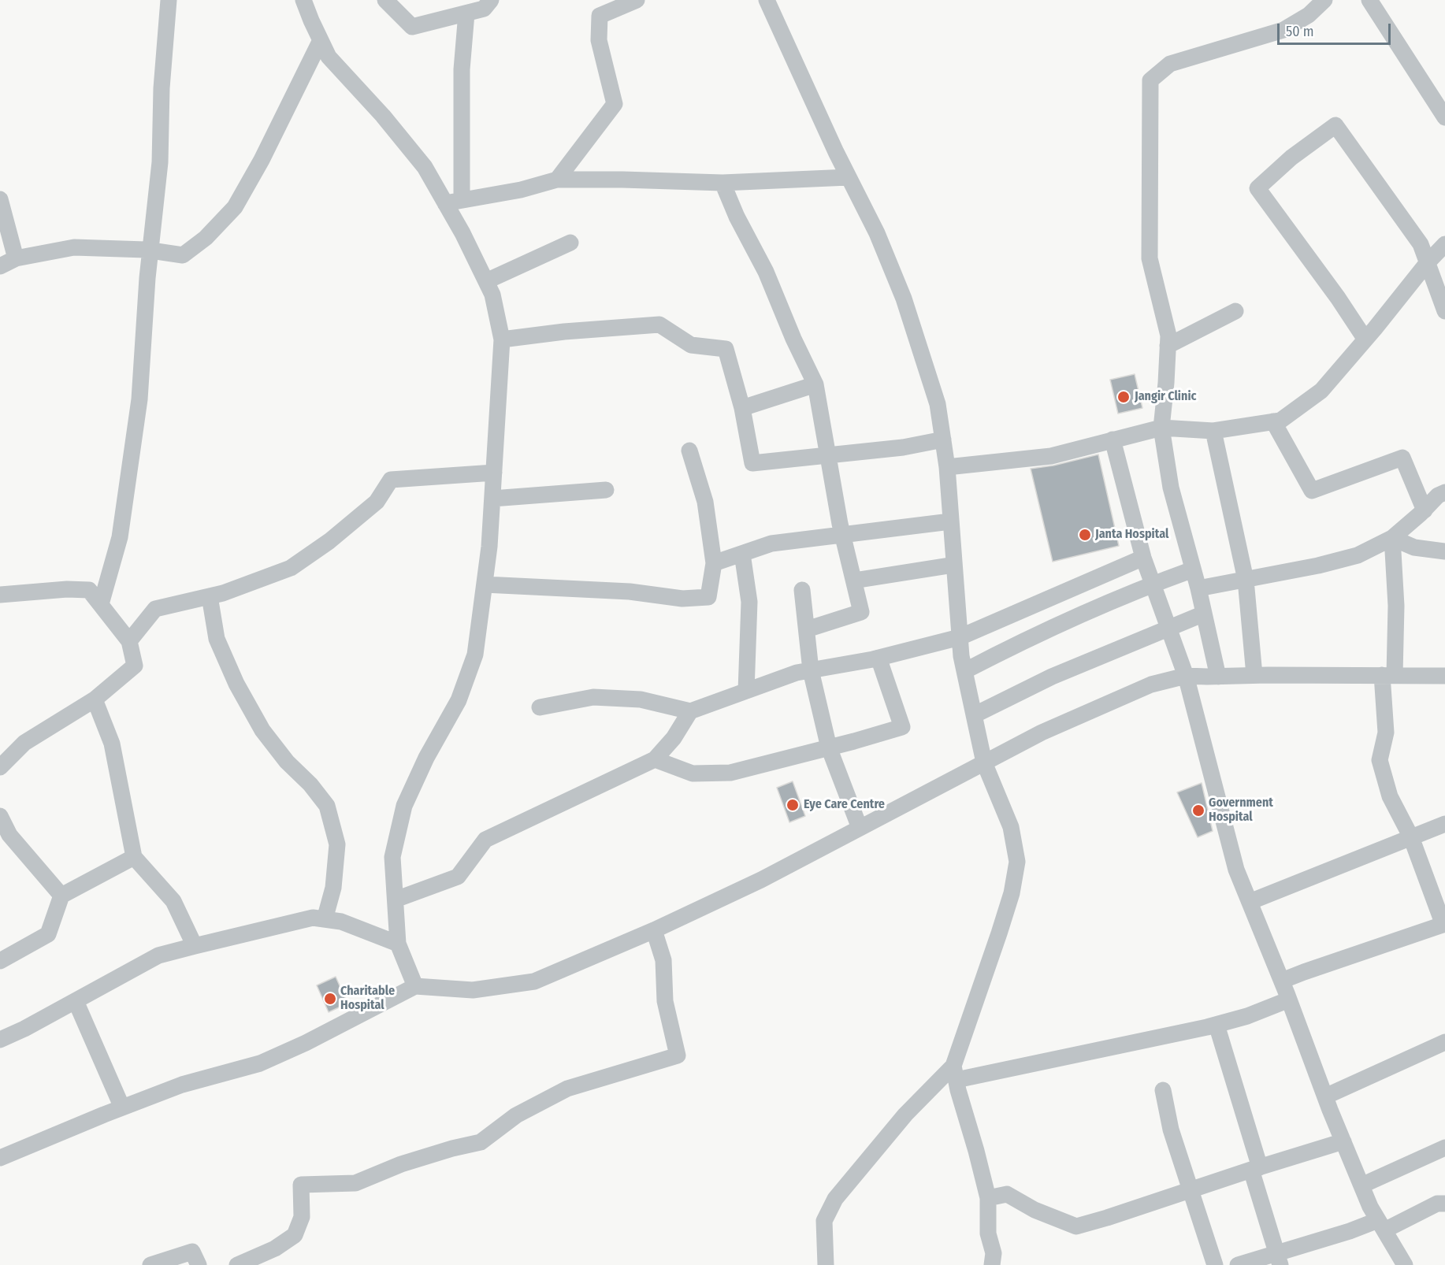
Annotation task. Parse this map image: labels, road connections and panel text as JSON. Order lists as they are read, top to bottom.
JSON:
{
  "places": [
    "Jangir Clinic",
    "Janta Hospital",
    "Eye Care Centre",
    "Government Hospital",
    "Charitable Hospital"
  ],
  "scale_bar": "50 m"
}
